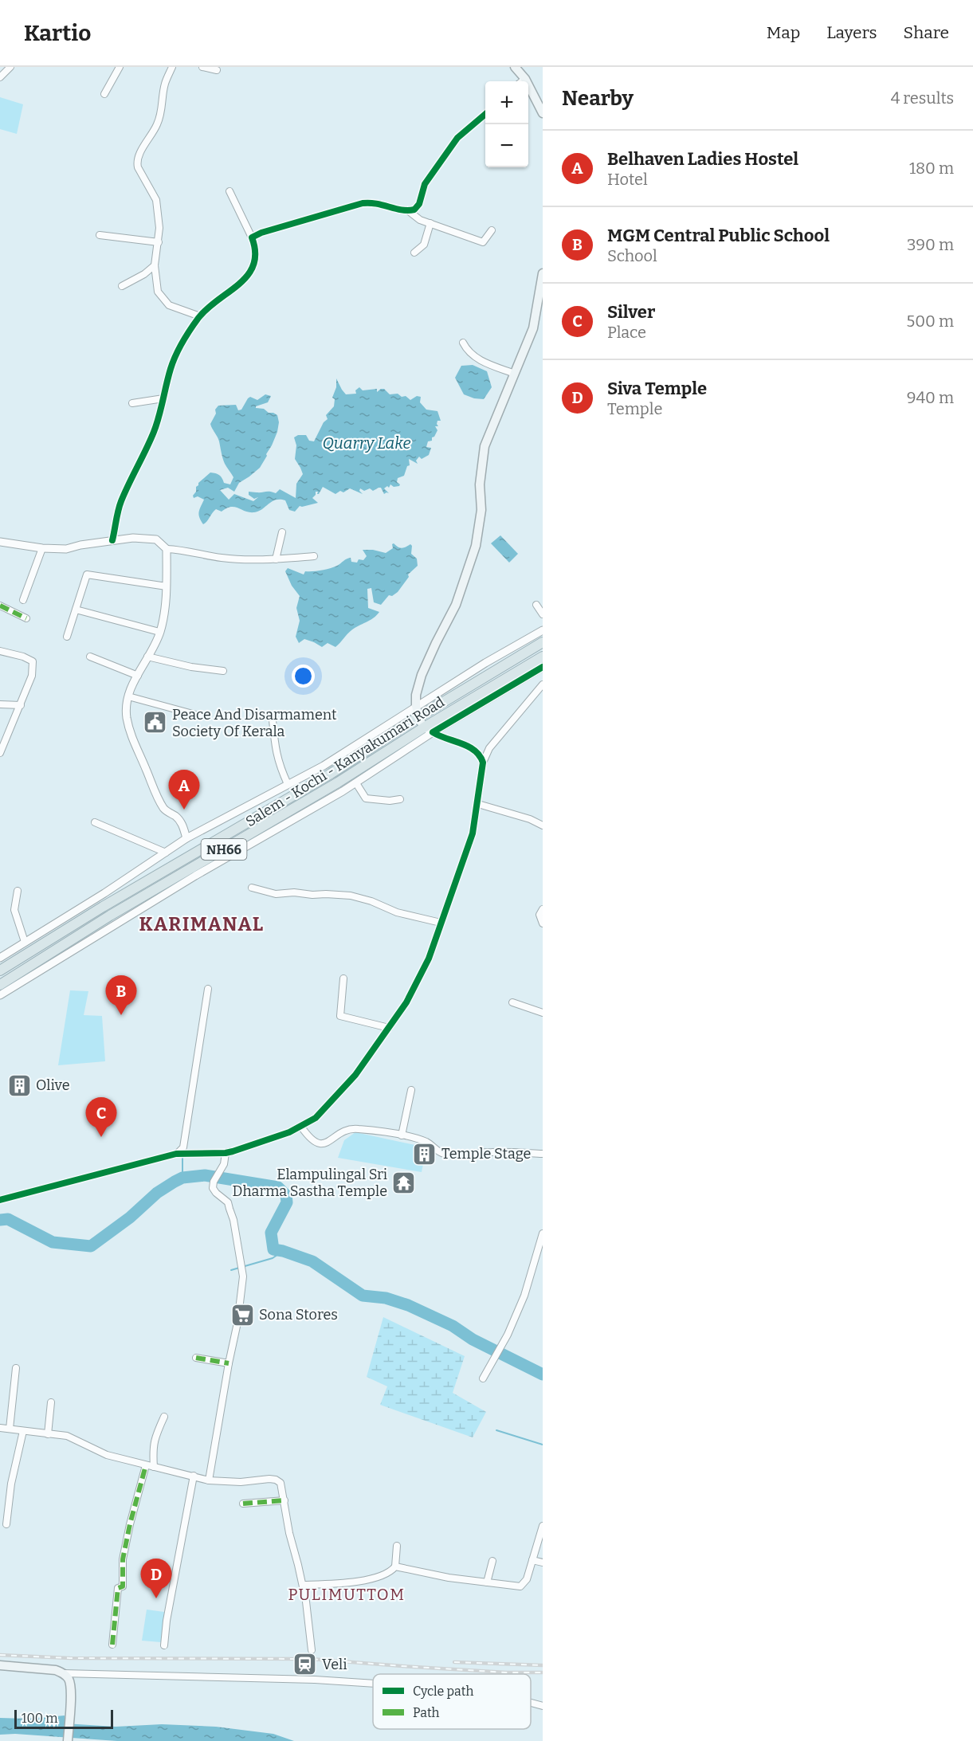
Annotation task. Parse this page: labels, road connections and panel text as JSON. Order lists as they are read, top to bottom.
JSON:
{
  "streets": {
    "highway": ["Salem - Kochi - Kanyakumari Road", "NH66"]
  },
  "districts": ["KARIMANAL", "PULIMUTTOM"],
  "water": ["Quarry Lake"],
  "places": {
    "public building": ["Peace And Disarmament Society Of Kerala"],
    "building": ["Olive", "Temple Stage"],
    "temple": ["Elampulingal Sri Dharma Sastha Temple"],
    "supermarket": ["Sona Stores"],
    "station": ["Veli"]
  },
  "legend": ["Cycle path", "Path"],
  "scale_bar": "100 m",
  "page": {
    "header": "Kartio",
    "nav": ["Map", "Layers", "Share"],
    "heading": ["Nearby", "4 results"],
    "map_buttons": ["+", "−"],
    "list": [
      {
        "mark": "A",
        "name": "Belhaven Ladies Hostel",
        "note": "Hotel",
        "value": "180 m"
      },
      {
        "mark": "B",
        "name": "MGM Central Public School",
        "note": "School",
        "value": "390 m"
      },
      {
        "mark": "C",
        "name": "Silver",
        "note": "Place",
        "value": "500 m"
      },
      {
        "mark": "D",
        "name": "Siva Temple",
        "note": "Temple",
        "value": "940 m"
      }
    ],
    "pins": [
      "A",
      "B",
      "C",
      "D"
    ],
    "scale": "100 m"
  }
}
